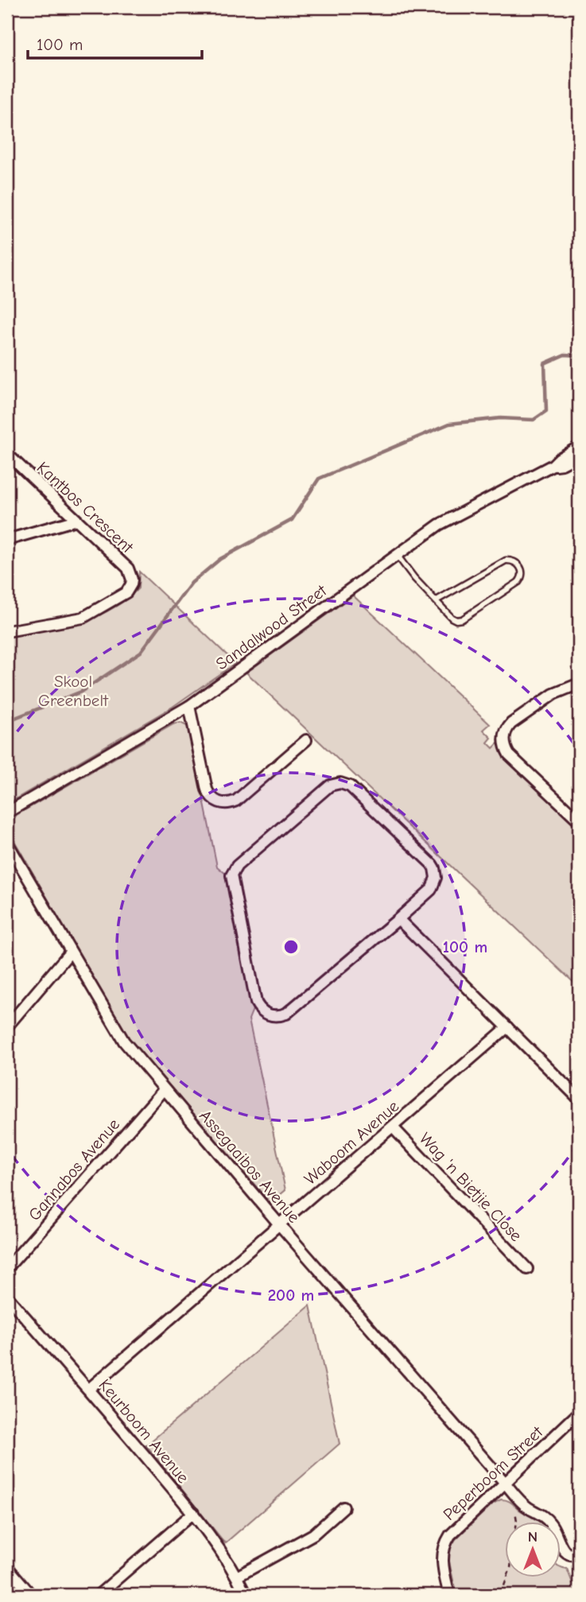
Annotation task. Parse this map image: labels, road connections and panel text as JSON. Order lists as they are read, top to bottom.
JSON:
{
  "streets": {
    "street": [
      "Kantbos Crescent",
      "Sandalwood Street",
      "Waboom Avenue",
      "Assegaaibos Avenue",
      "Gannabos Avenue",
      "Wag 'n Bietjie Close",
      "Keurboom Avenue",
      "Peperboom Street"
    ]
  },
  "crossings": [
    ["Waboom Avenue", "Assegaaibos Avenue"],
    ["Waboom Avenue", "Wag 'n Bietjie Close"],
    ["Waboom Avenue", "Keurboom Avenue"],
    ["Assegaaibos Avenue", "Gannabos Avenue"],
    ["Assegaaibos Avenue", "Peperboom Street"]
  ],
  "parks": ["Skool Greenbelt"],
  "scale_bar": "100 m",
  "north": "top",
  "rings": ["100 m", "200 m"]
}
